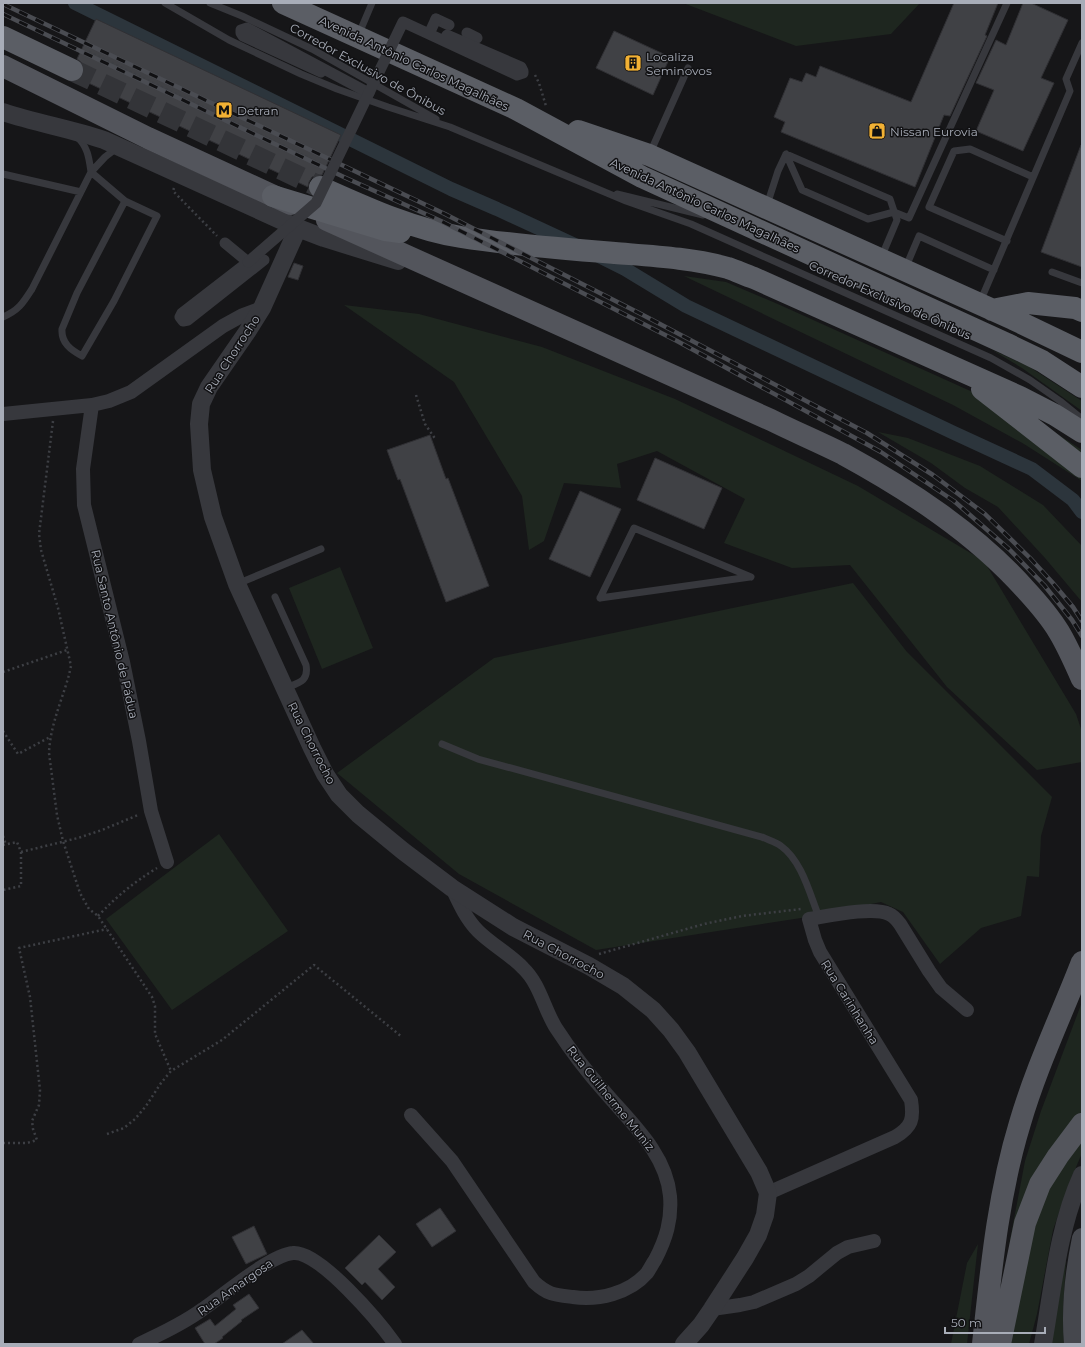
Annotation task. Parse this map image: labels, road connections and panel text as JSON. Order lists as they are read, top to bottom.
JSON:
{
  "streets": {
    "highway": ["Avenida Antônio Carlos Magalhães"],
    "street": [
      "Rua Chorrocho",
      "Rua Santo Antônio de Pádua",
      "Rua Carinhanha",
      "Rua Guilherme Muniz",
      "Rua Amargosa"
    ],
    "lane": ["Corredor Exclusivo de Ônibus"]
  },
  "crossings": [
    ["Avenida Antônio Carlos Magalhães", "Corredor Exclusivo de Ônibus"],
    ["Rua Chorrocho", "Rua Carinhanha"],
    ["Rua Chorrocho", "Rua Guilherme Muniz"]
  ],
  "places": {
    "building": ["Localiza Seminovos"],
    "metro station": ["Detran"],
    "shop": ["Nissan Eurovia"]
  },
  "scale_bar": "50 m"
}
